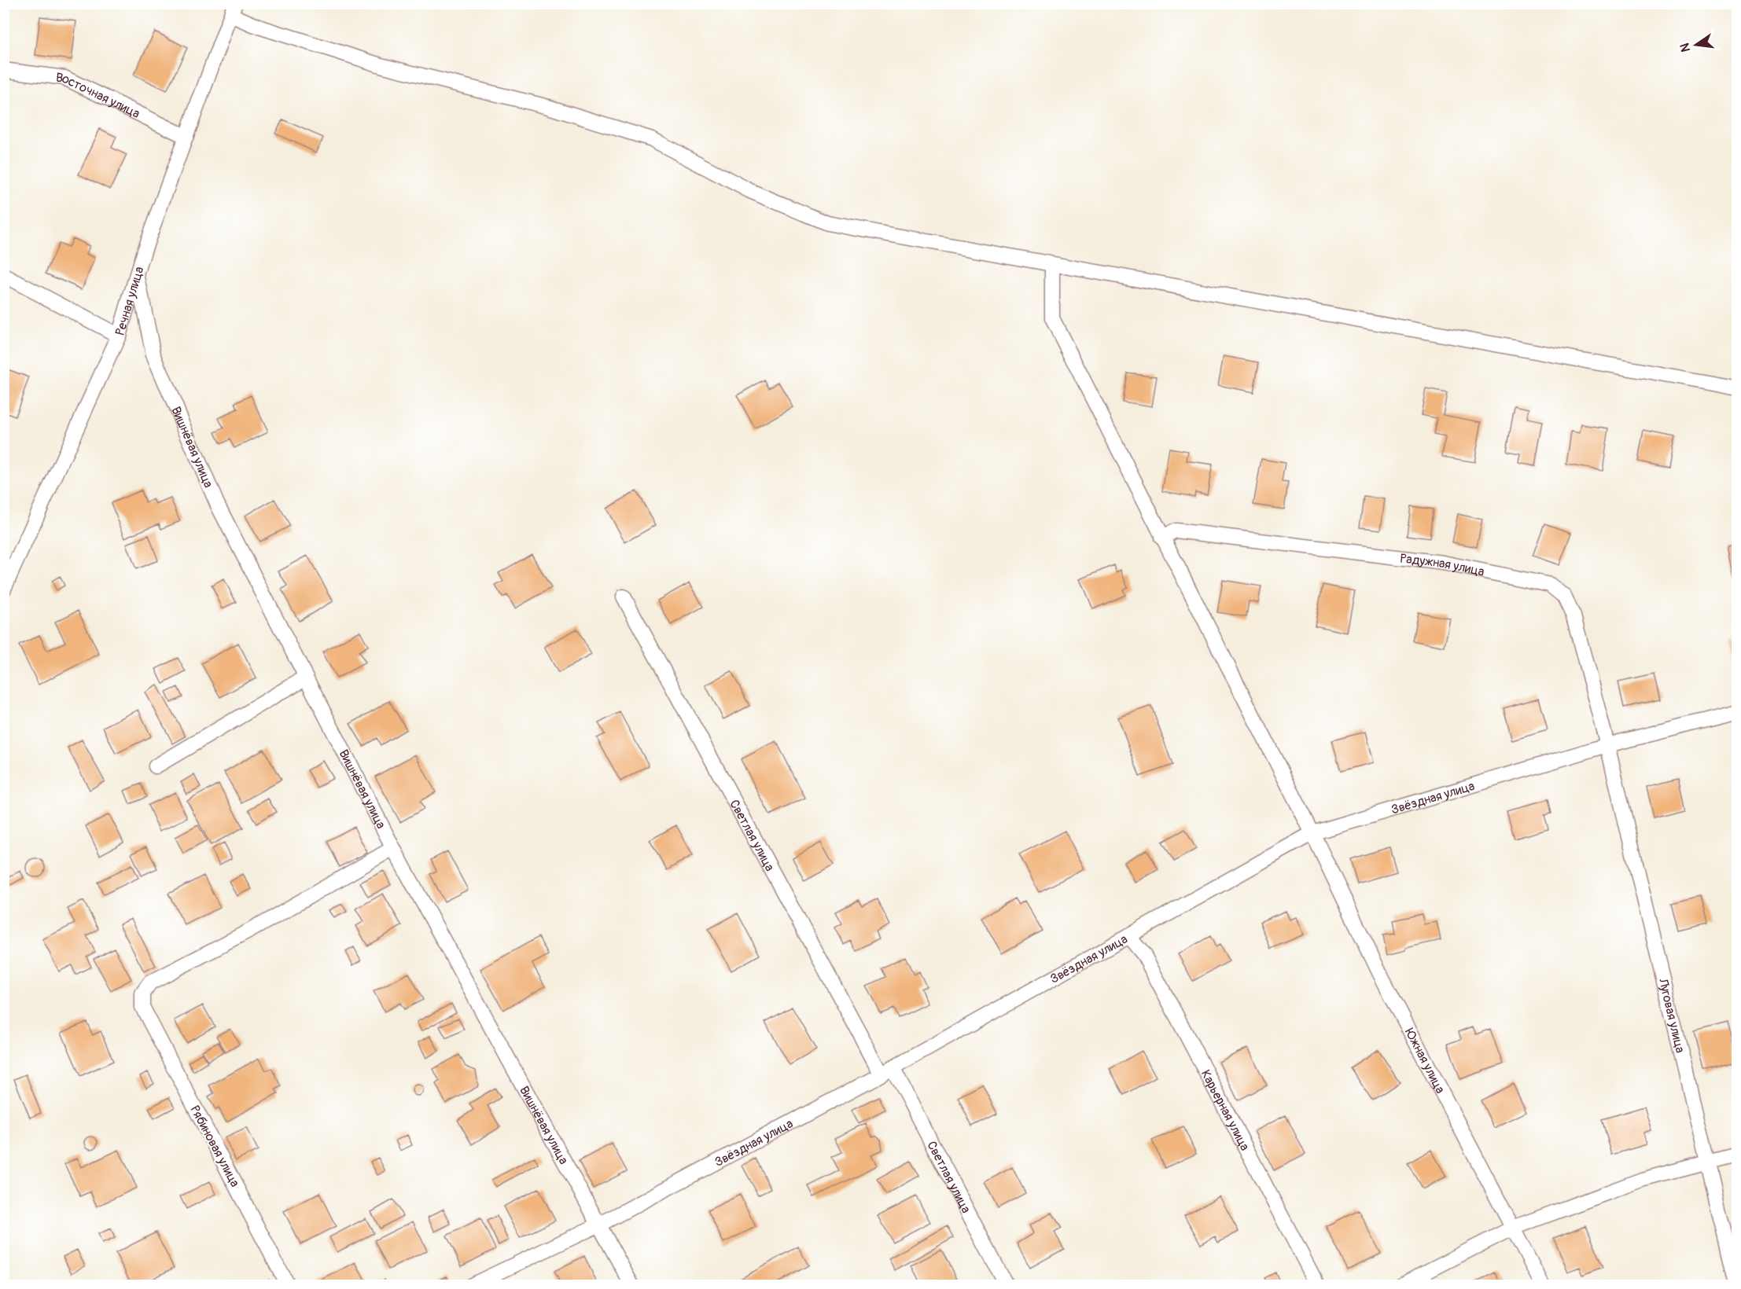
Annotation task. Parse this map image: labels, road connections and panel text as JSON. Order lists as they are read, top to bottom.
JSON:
{
  "streets": {
    "street": [
      "Восточная улица",
      "Речная улица",
      "Вишнёвая улица",
      "Радужная улица",
      "Звёздная улица",
      "Светлая улица",
      "Луговая улица",
      "Южная улица",
      "Карьерная улица",
      "Рябиновая улица"
    ]
  },
  "crossings": [
    ["Восточная улица", "Речная улица"],
    ["Речная улица", "Вишнёвая улица"],
    ["Вишнёвая улица", "Звёздная улица"],
    ["Вишнёвая улица", "Рябиновая улица"],
    ["Радужная улица", "Звёздная улица"],
    ["Радужная улица", "Луговая улица"],
    ["Радужная улица", "Южная улица"],
    ["Звёздная улица", "Светлая улица"],
    ["Звёздная улица", "Луговая улица"],
    ["Звёздная улица", "Южная улица"],
    ["Звёздная улица", "Карьерная улица"]
  ],
  "north": "left"
}
